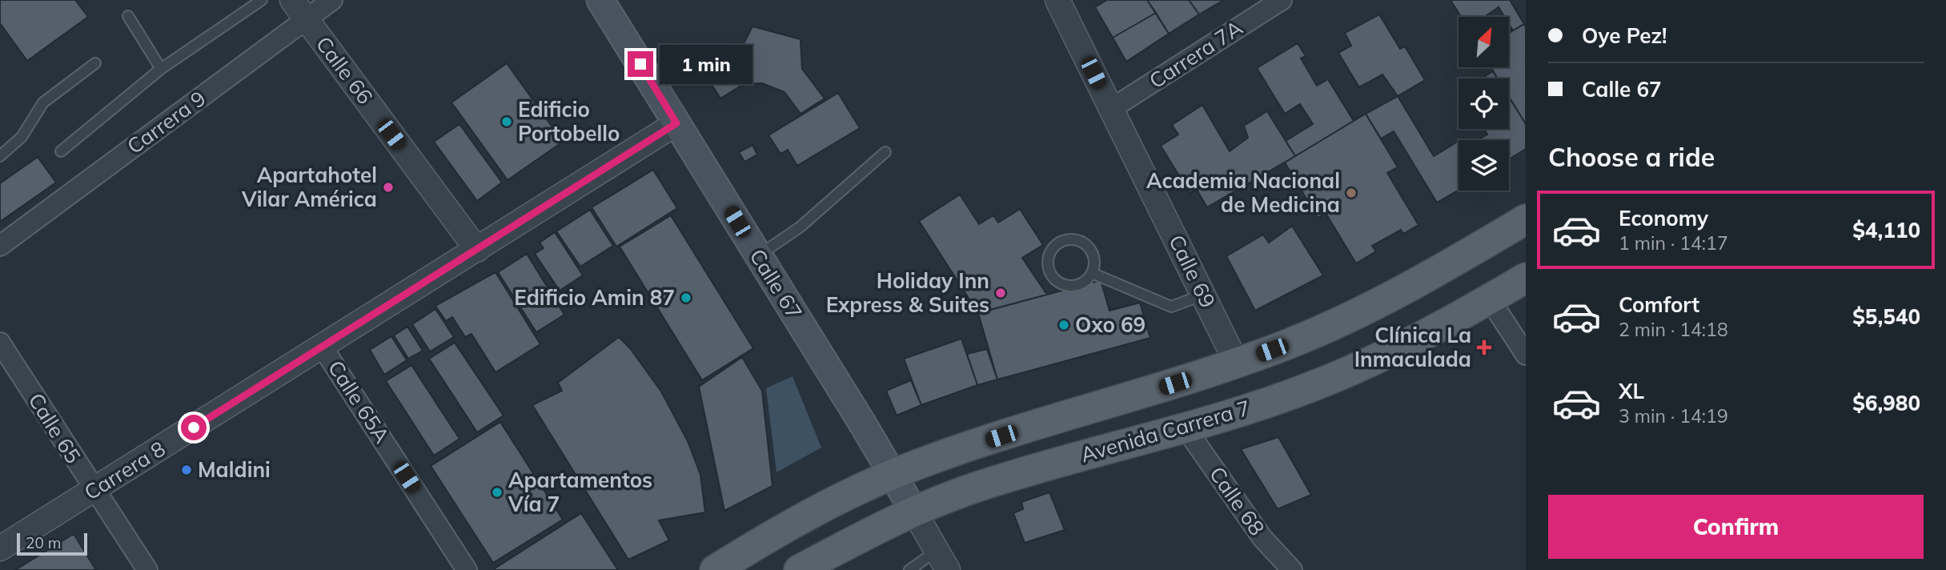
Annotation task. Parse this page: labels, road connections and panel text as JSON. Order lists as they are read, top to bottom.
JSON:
{
  "streets": {
    "main road": ["Calle 67", "Avenida Carrera 7"],
    "street": [
      "Carrera 7A",
      "Calle 66",
      "Carrera 9",
      "Calle 69",
      "Calle 65A",
      "Calle 65",
      "Carrera 8",
      "Calle 68"
    ]
  },
  "crossings": [
    ["Carrera 7A", "Calle 69"],
    ["Calle 66", "Carrera 9"],
    ["Calle 66", "Carrera 8"],
    ["Calle 69", "Avenida Carrera 7"],
    ["Calle 67", "Avenida Carrera 7"],
    ["Calle 67", "Carrera 8"],
    ["Calle 65A", "Carrera 8"],
    ["Calle 65", "Carrera 8"],
    ["Avenida Carrera 7", "Calle 68"]
  ],
  "places": {
    "other": [
      "Edificio Portobello",
      "Apartahotel Vilar América",
      "Academia Nacional de Medicina",
      "Holiday Inn Express & Suites",
      "Edificio Amin 87",
      "Oxo 69",
      "Maldini",
      "Apartamentos Vía 7"
    ],
    "health": ["Clínica La Inmaculada"]
  },
  "scale_bar": "20 m",
  "north": "top right",
  "page": {
    "banner": ["Oye Pez!", "Calle 67"],
    "bubble": "1 min",
    "heading": "Choose a ride",
    "list": [
      {
        "name": "Economy",
        "note": "1 min · 14:17",
        "value": "$4,110"
      },
      {
        "name": "Comfort",
        "note": "2 min · 14:18",
        "value": "$5,540"
      },
      {
        "name": "XL",
        "note": "3 min · 14:19",
        "value": "$6,980"
      }
    ],
    "buttons": "Confirm",
    "scale": "20 m"
  }
}
